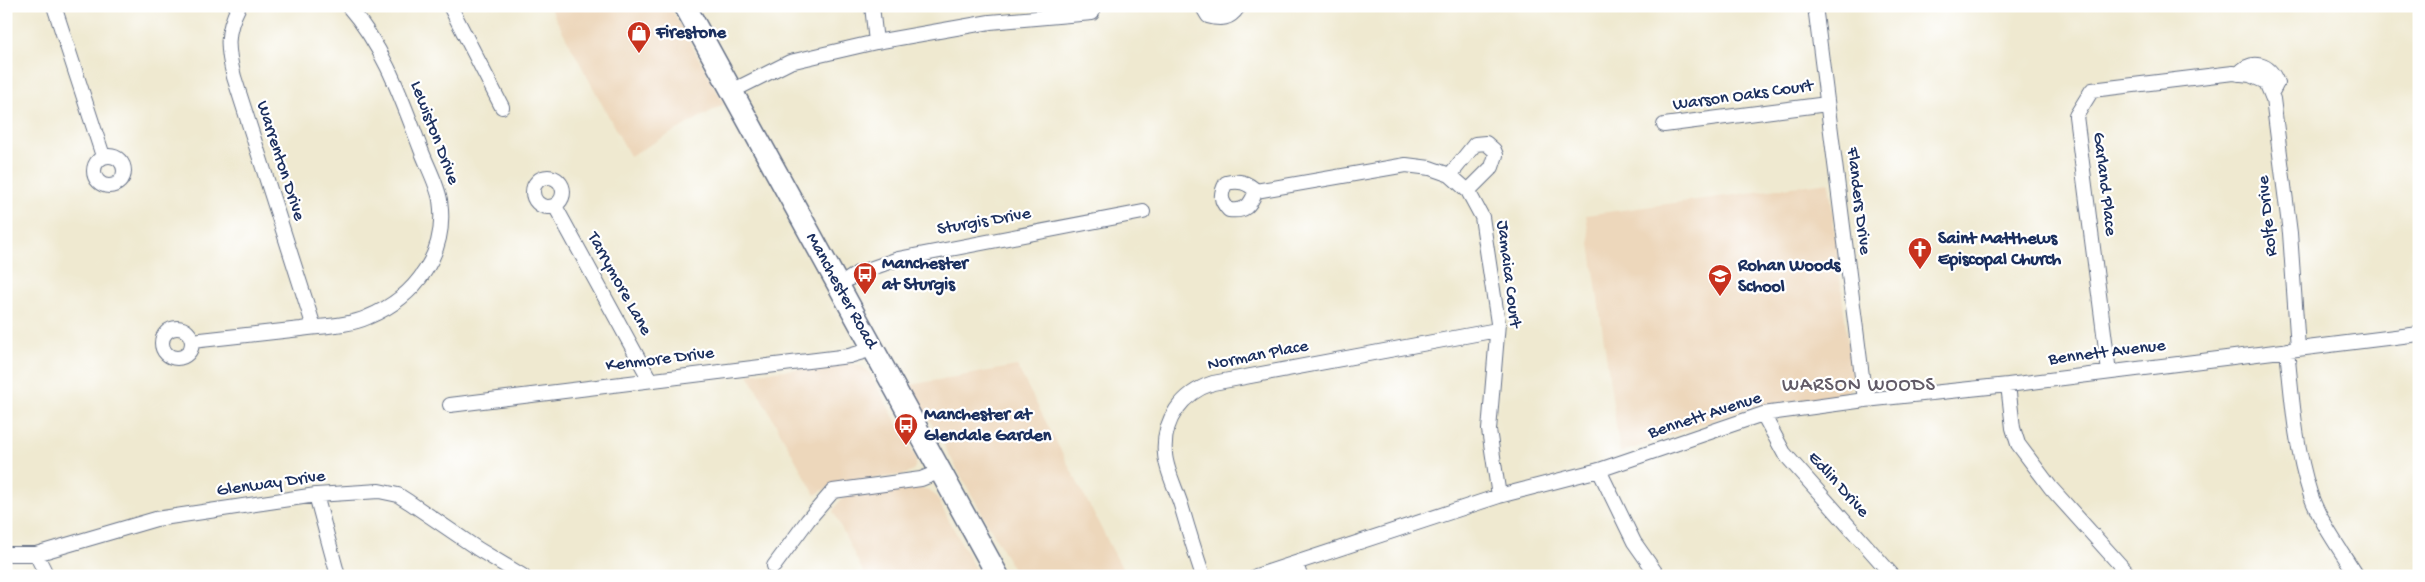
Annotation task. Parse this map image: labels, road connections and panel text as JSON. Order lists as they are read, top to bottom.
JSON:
{
  "streets": {
    "main road": ["Manchester Road"],
    "street": [
      "Warson Oaks Court",
      "Lewiston Drive",
      "Warrenton Drive",
      "Garland Place",
      "Flanders Drive",
      "Rolfe Drive",
      "Sturgis Drive",
      "Jamaica Court",
      "Tarrymore Lane",
      "Bennett Avenue",
      "Norman Place",
      "Kenmore Drive",
      "Glenway Drive",
      "Edlin Drive"
    ]
  },
  "crossings": [
    ["Warson Oaks Court", "Flanders Drive"],
    ["Lewiston Drive", "Warrenton Drive"],
    ["Garland Place", "Rolfe Drive"],
    ["Garland Place", "Bennett Avenue"],
    ["Flanders Drive", "Bennett Avenue"],
    ["Rolfe Drive", "Bennett Avenue"],
    ["Sturgis Drive", "Manchester Road"],
    ["Jamaica Court", "Bennett Avenue"],
    ["Jamaica Court", "Norman Place"],
    ["Tarrymore Lane", "Kenmore Drive"],
    ["Manchester Road", "Kenmore Drive"],
    ["Bennett Avenue", "Edlin Drive"]
  ],
  "districts": ["WARSON WOODS"],
  "places": {
    "shop": ["Firestone"],
    "church": ["Saint Matthews Episcopal Church"],
    "bus stop": ["Manchester at Sturgis", "Manchester at Glendale Garden"],
    "school or university": ["Rohan Woods School"]
  }
}
